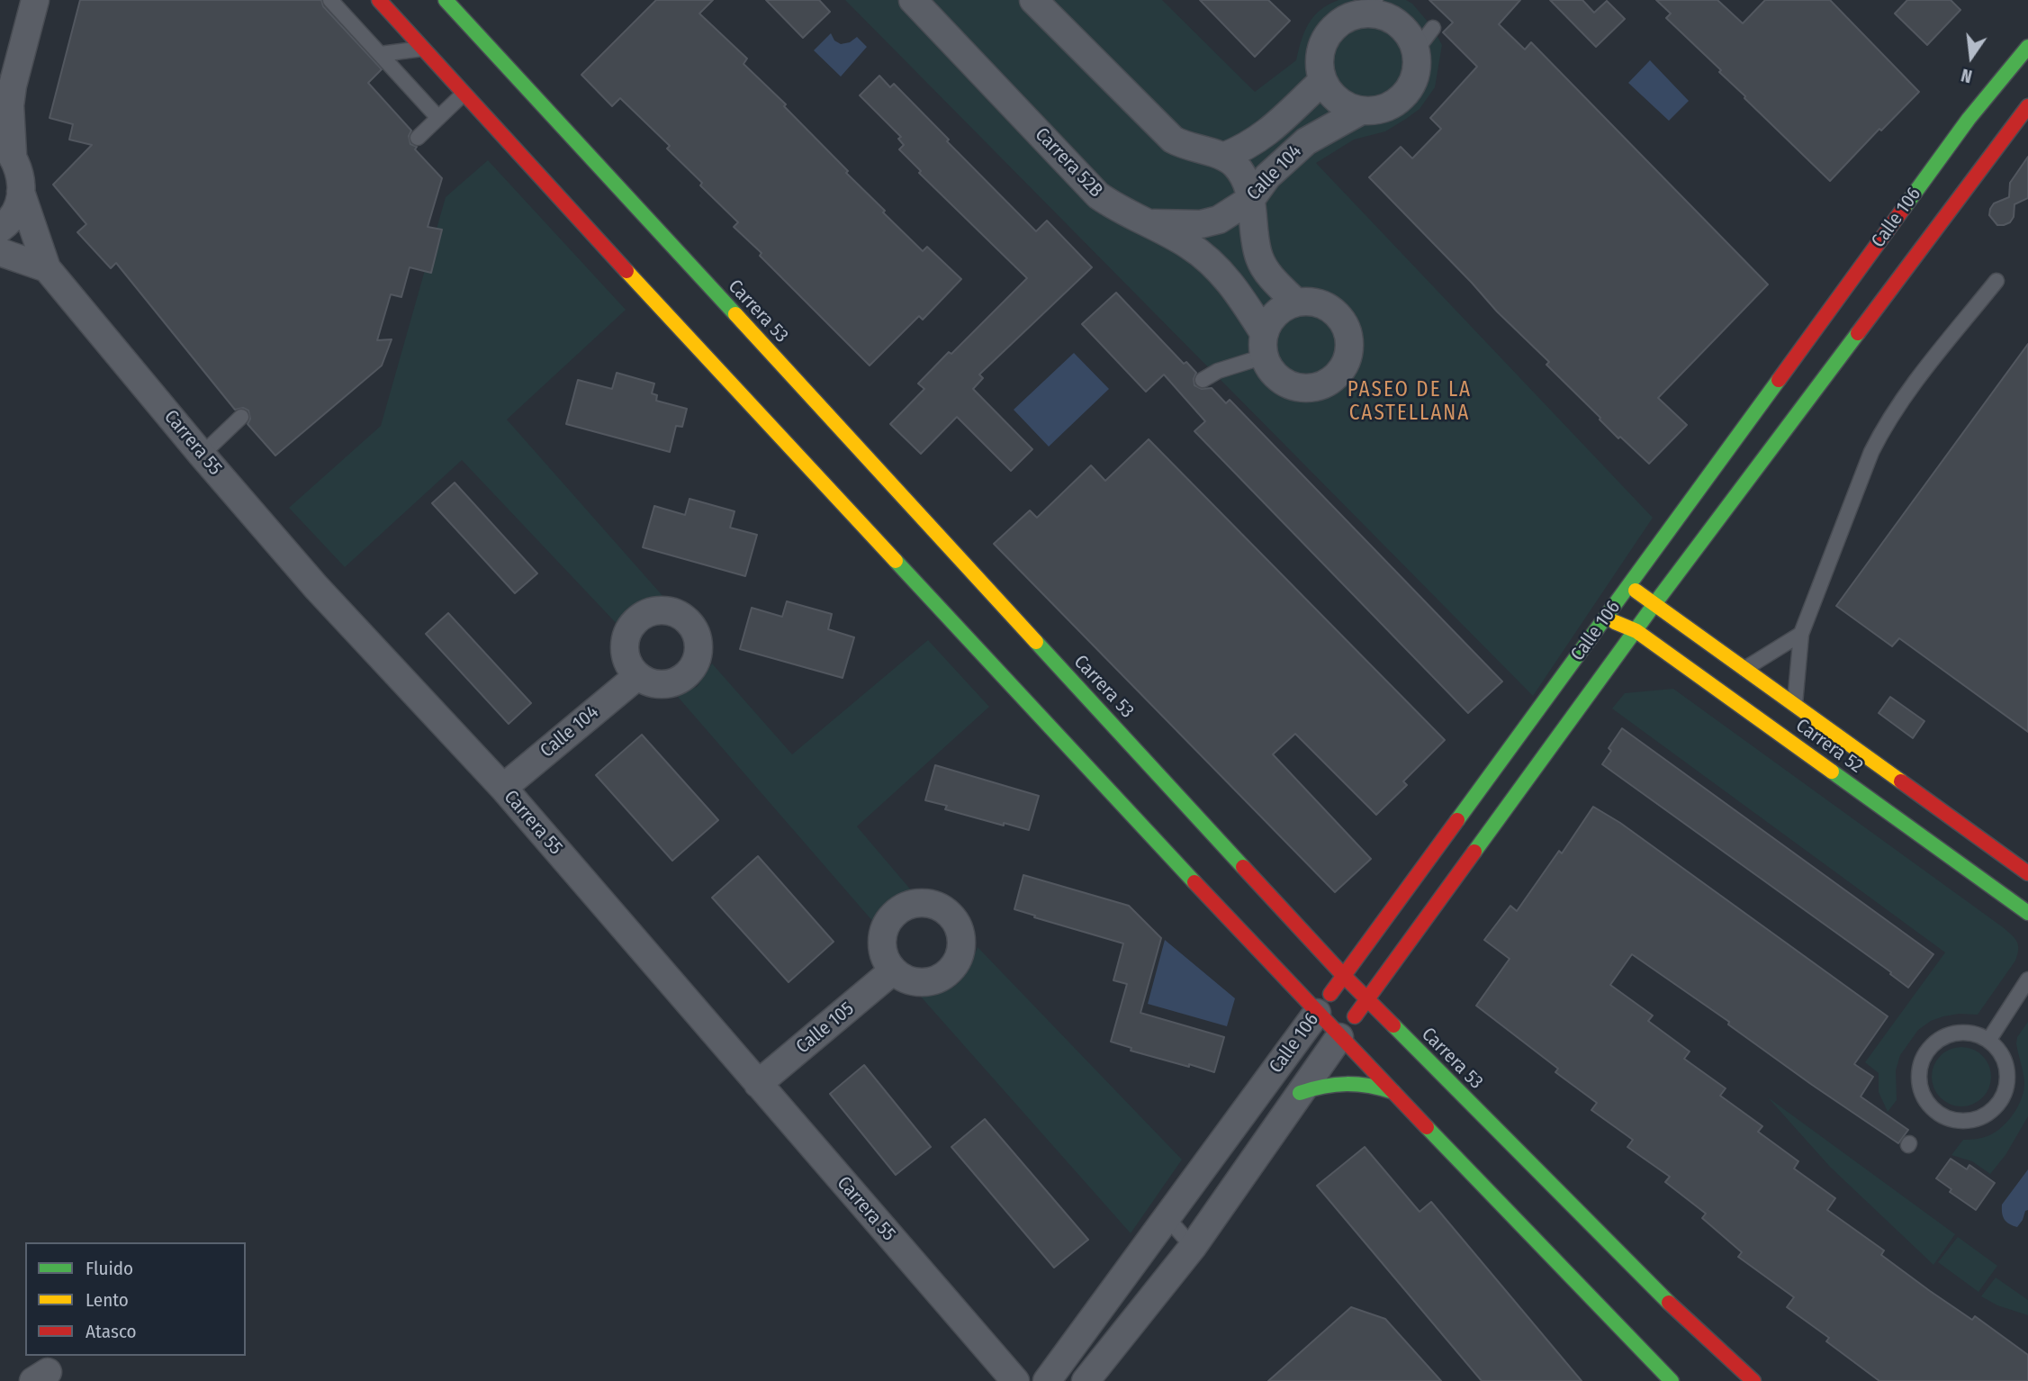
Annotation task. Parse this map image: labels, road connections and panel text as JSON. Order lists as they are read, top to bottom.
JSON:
{
  "streets": {
    "main road": ["Calle 106", "Carrera 53", "Carrera 52"],
    "street": [
      "Carrera 52B",
      "Calle 104",
      "Carrera 55",
      "Calle 105"
    ]
  },
  "crossings": [
    ["Carrera 52B", "Calle 104"],
    ["Calle 104", "Carrera 55"],
    ["Calle 106", "Carrera 53"],
    ["Calle 106", "Carrera 55"],
    ["Calle 106", "Carrera 52"],
    ["Carrera 55", "Calle 105"]
  ],
  "districts": ["PASEO DE LA CASTELLANA"],
  "legend": ["Fluido", "Lento", "Atasco"],
  "north": "bottom"
}
